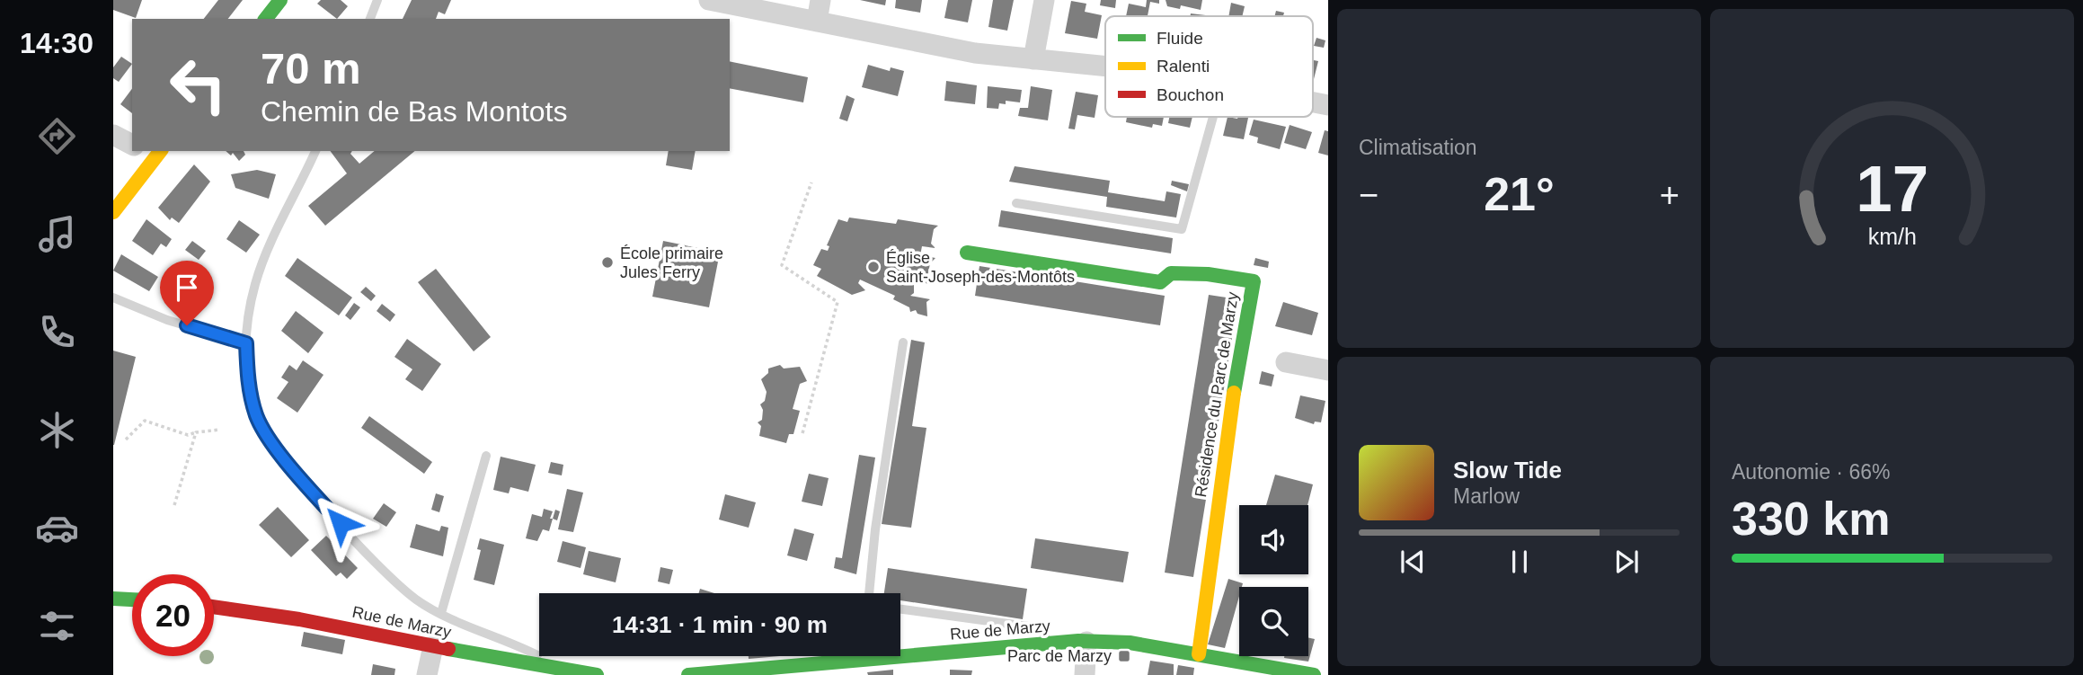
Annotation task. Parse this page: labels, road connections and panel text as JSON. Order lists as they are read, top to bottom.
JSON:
{
  "streets": {
    "main road": ["Résidence du Parc de Marzy", "Rue de Marzy"]
  },
  "crossings": [
    ["Résidence du Parc de Marzy", "Rue de Marzy"]
  ],
  "places": {
    "other": ["École primaire Jules Ferry", "Église Saint-Joseph-des-Montôts"],
    "transit": ["Parc de Marzy"]
  },
  "legend": ["Fluide", "Ralenti", "Bouchon"],
  "page": {
    "tabs": "14:30",
    "tile": [
      "Climatisation",
      ["Autonomie · 66%", "330 km"]
    ],
    "turn": ["70 m", "Chemin de Bas Montots"],
    "heat": ["−", "21°", "+"],
    "song": ["Slow Tide", "Marlow"],
    "limit": "20",
    "trip": "14:31 · 1 min · 90 m",
    "gauge": ["17", "km/h"]
  }
}
